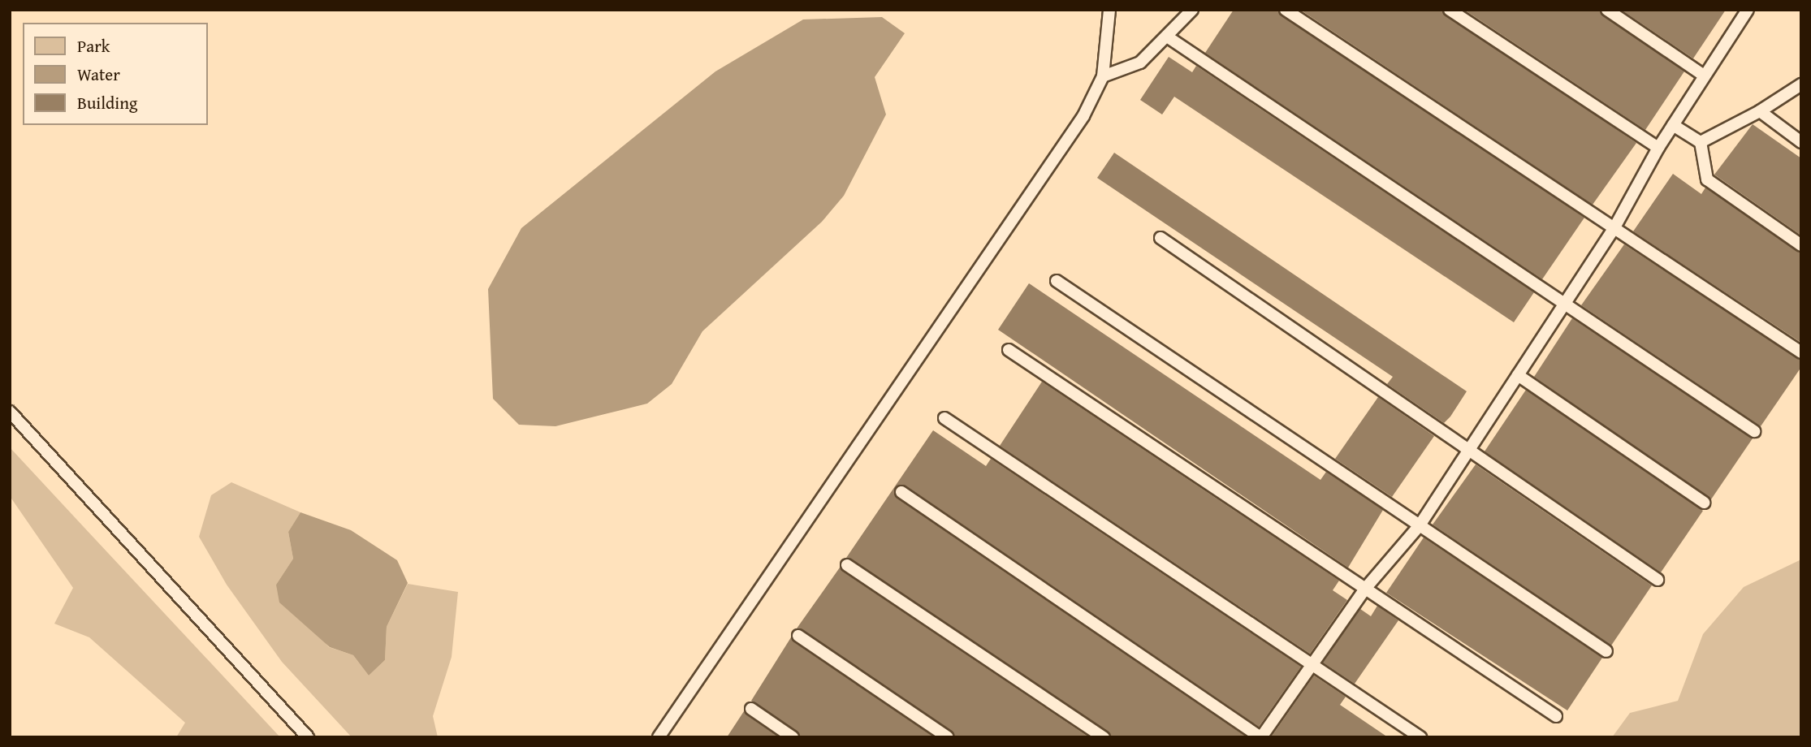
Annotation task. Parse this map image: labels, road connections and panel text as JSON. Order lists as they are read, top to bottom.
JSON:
{
  "legend": ["Park", "Water", "Building"]
}
